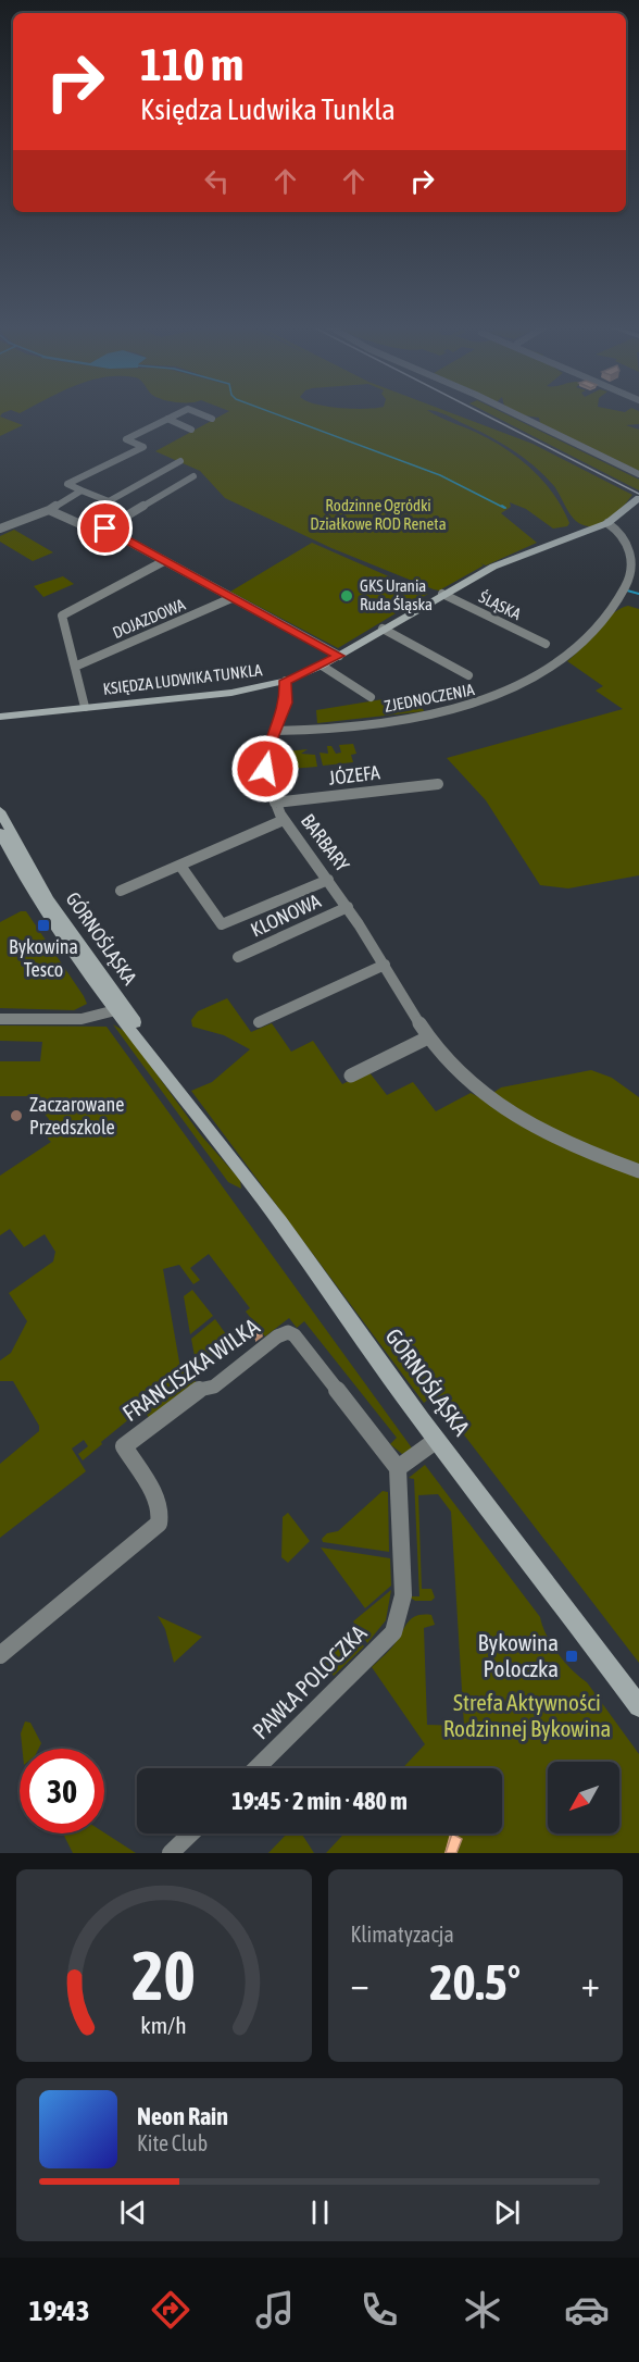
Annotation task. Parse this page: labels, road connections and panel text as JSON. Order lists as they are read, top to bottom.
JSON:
{
  "streets": {
    "street": [
      "ŚLĄSKA",
      "DOJAZDOWA",
      "KSIĘDZA LUDWIKA TUNKLA",
      "ZJEDNOCZENIA",
      "JÓZEFA",
      "BARBARY",
      "KLONOWA",
      "GÓRNOŚLĄSKA",
      "FRANCISZKA WILKA",
      "PAWŁA POLOCZKA"
    ]
  },
  "crossings": [
    ["ŚLĄSKA", "KSIĘDZA LUDWIKA TUNKLA"],
    ["KSIĘDZA LUDWIKA TUNKLA", "ZJEDNOCZENIA"],
    ["KSIĘDZA LUDWIKA TUNKLA", "BARBARY"],
    ["ZJEDNOCZENIA", "BARBARY"],
    ["JÓZEFA", "BARBARY"],
    ["BARBARY", "KLONOWA"],
    ["FRANCISZKA WILKA", "PAWŁA POLOCZKA"]
  ],
  "parks": ["Rodzinne Ogródki Działkowe ROD Reneta", "Strefa Aktywności Rodzinnej Bykowina"],
  "places": {
    "other": ["GKS Urania Ruda Śląska", "Zaczarowane Przedszkole"],
    "transit": ["Bykowina Tesco", "Bykowina Poloczka"]
  },
  "north": "bottom left",
  "page": {
    "turn": ["110 m", "Księdza Ludwika Tunkla"],
    "limit": "30",
    "trip": "19:45 · 2 min · 480 m",
    "tile": "Klimatyzacja",
    "heat": ["−", "20.5°", "+"],
    "song": ["Neon Rain", "Kite Club"],
    "tabs": "19:43",
    "gauge": ["20", "km/h"]
  }
}
